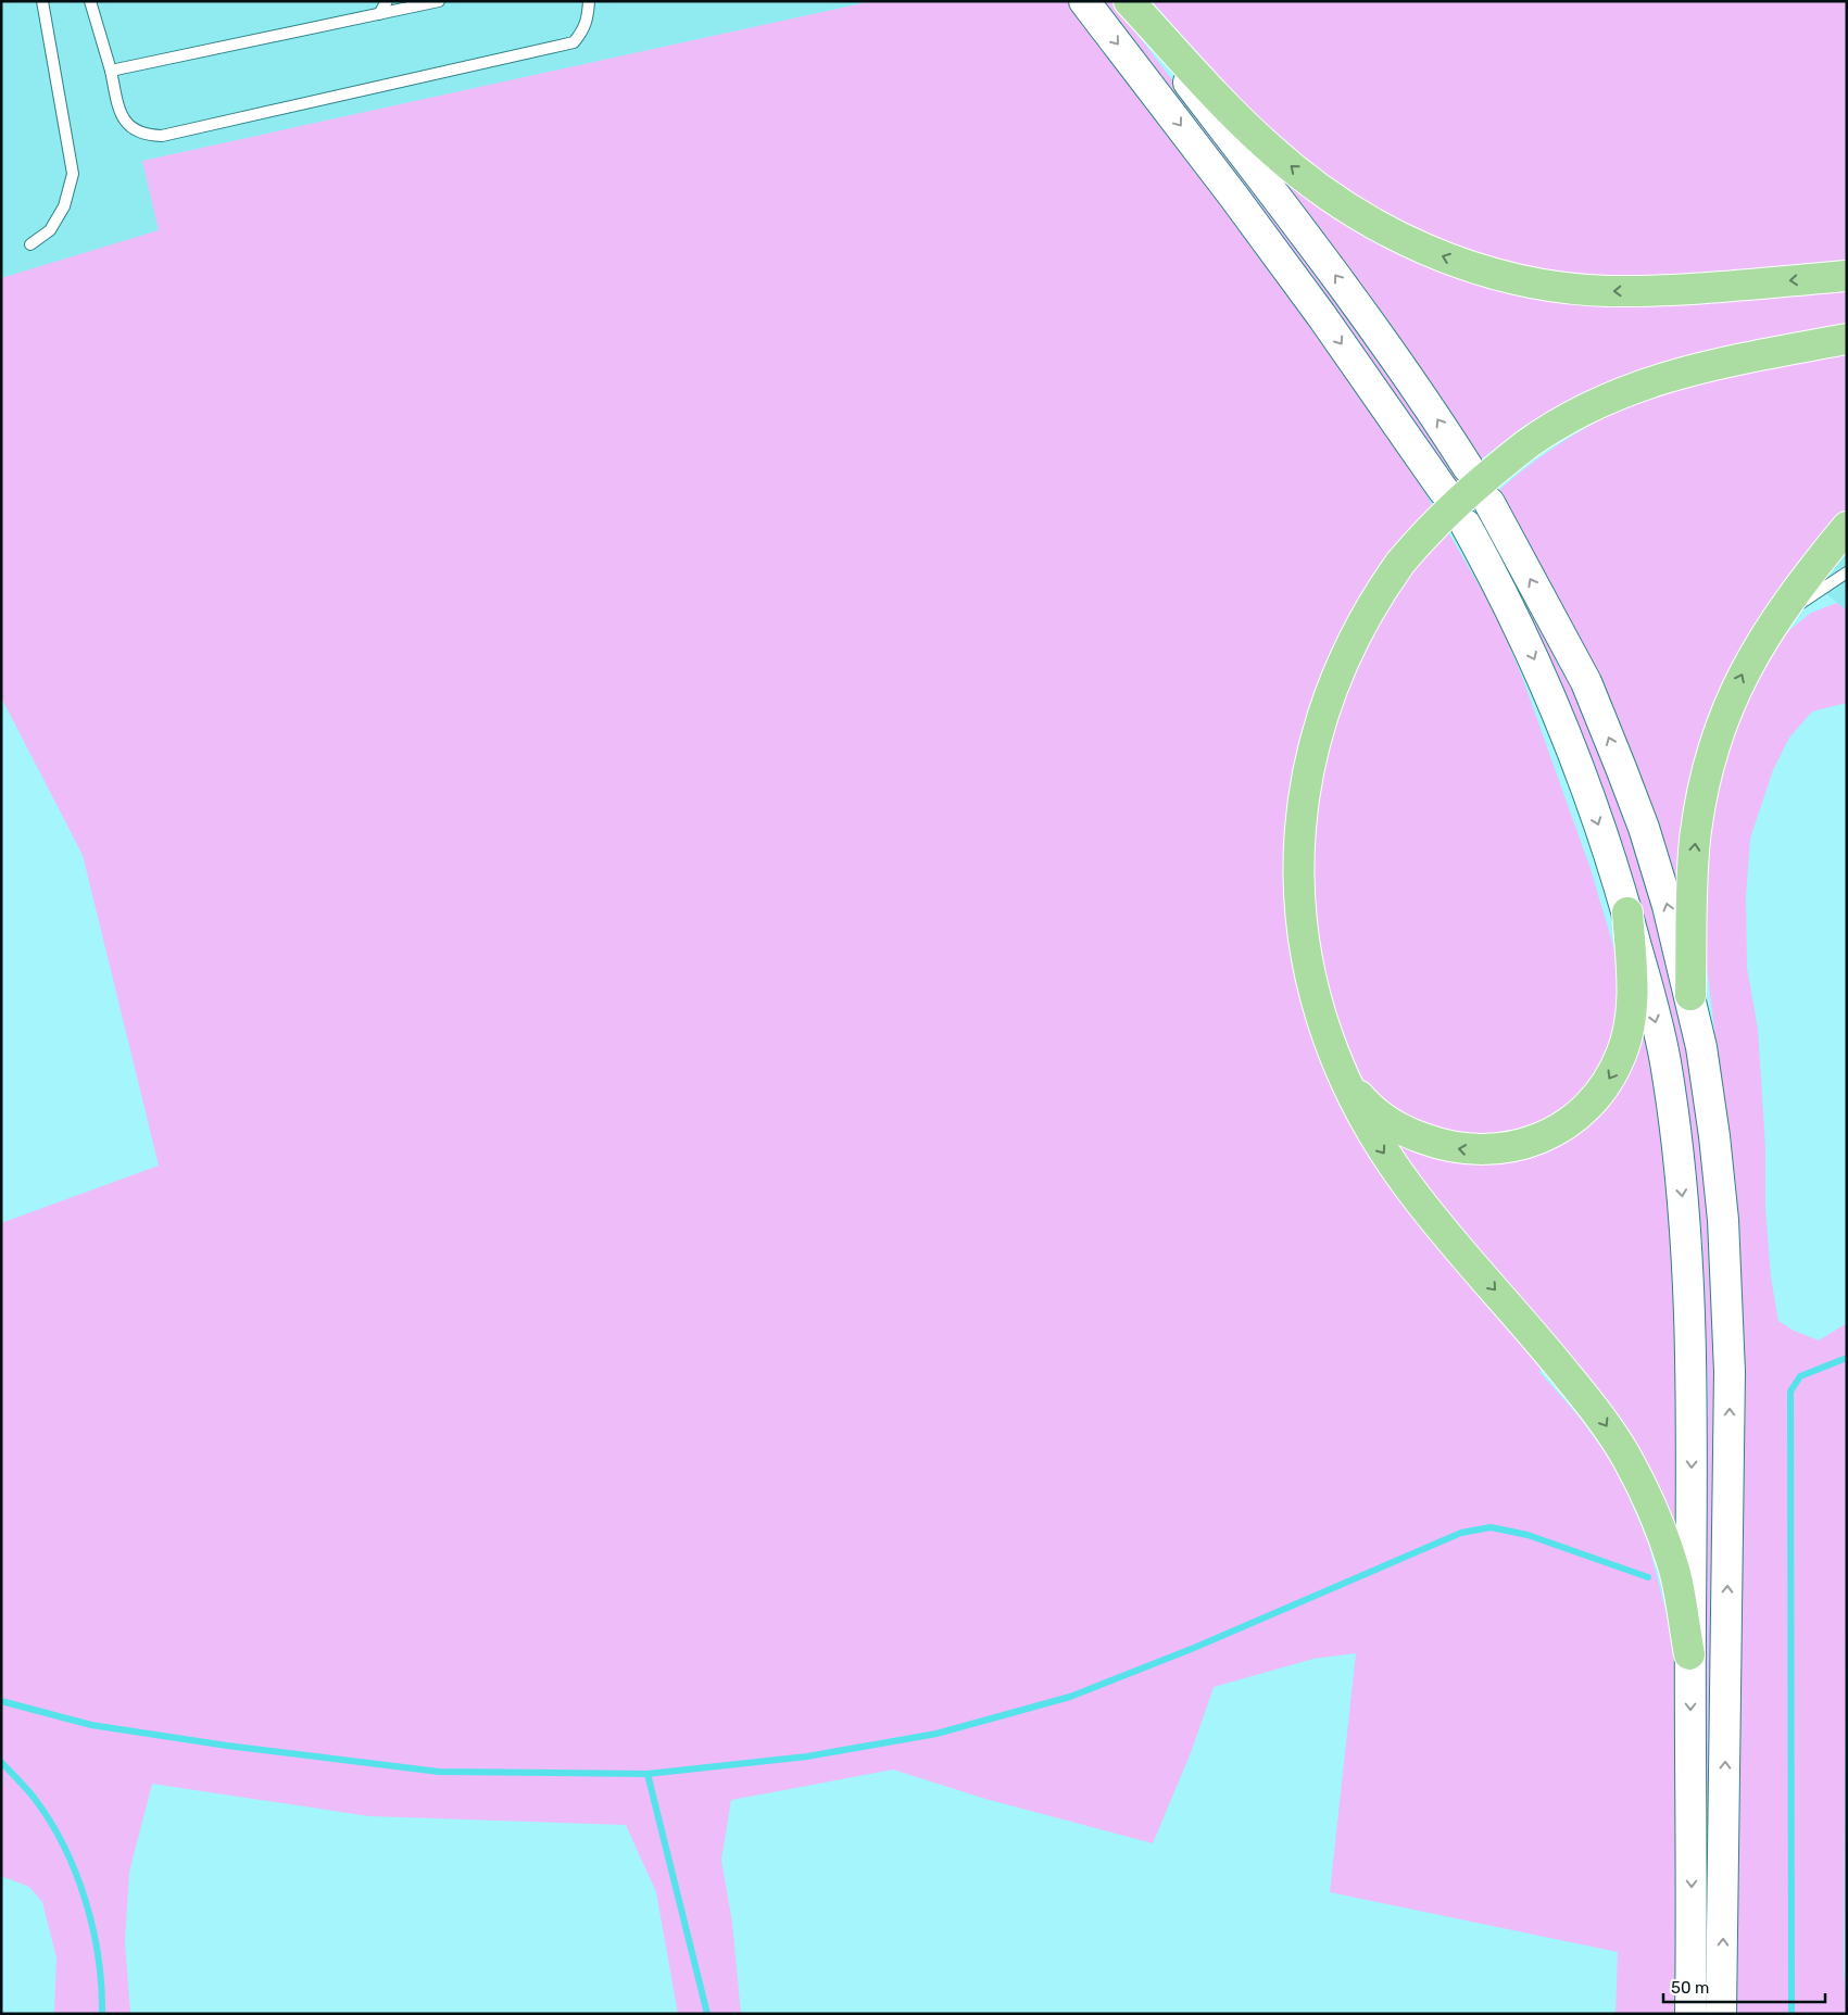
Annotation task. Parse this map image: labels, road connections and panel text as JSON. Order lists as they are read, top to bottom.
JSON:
{
  "scale_bar": "50 m"
}
